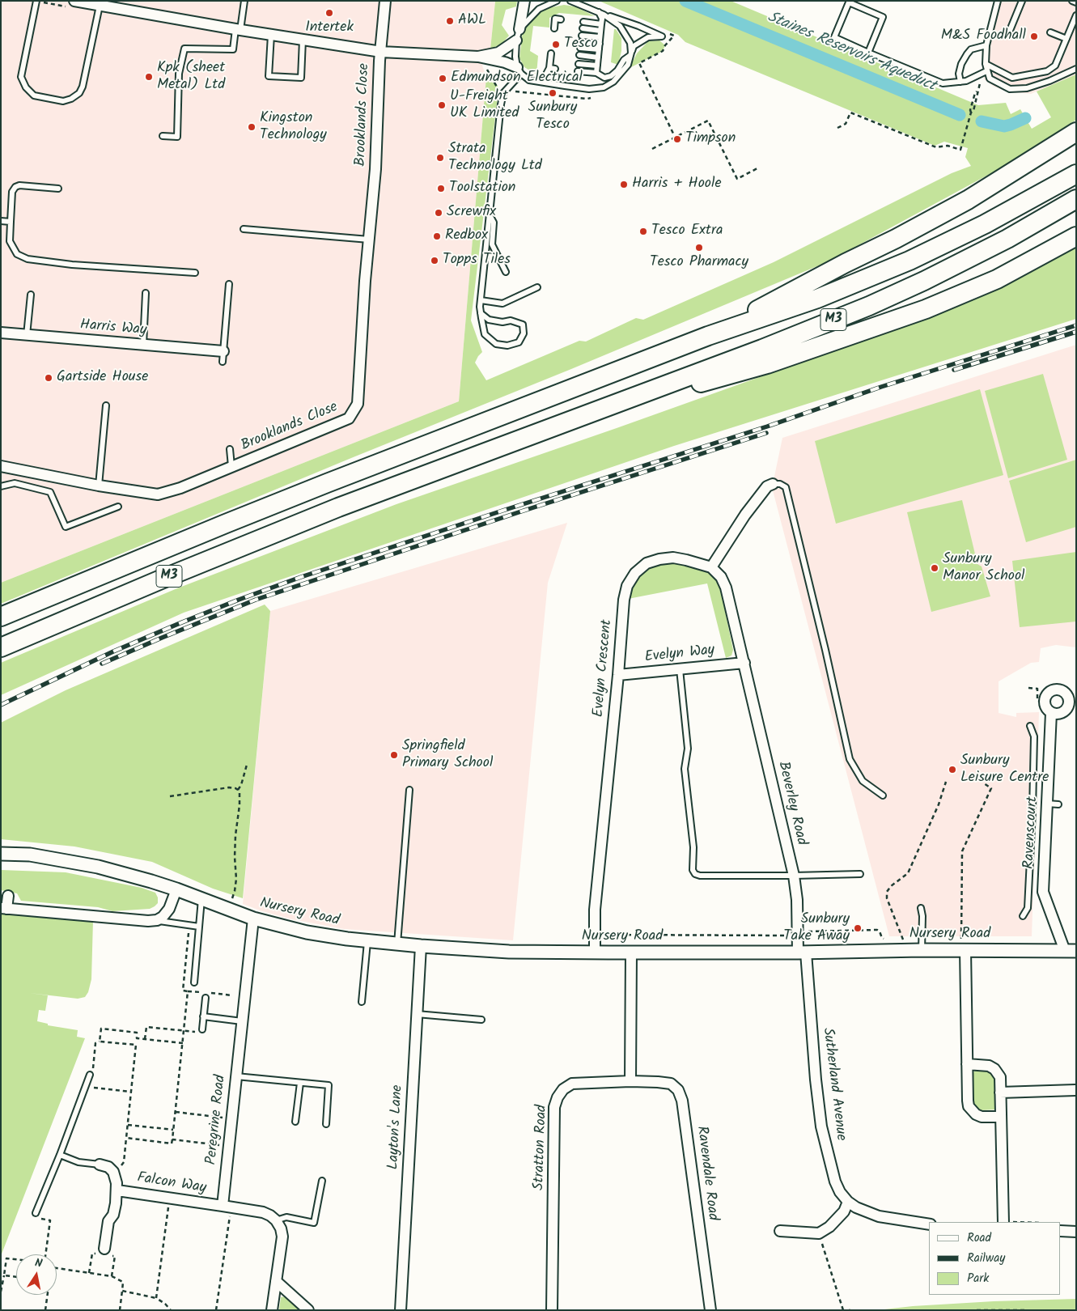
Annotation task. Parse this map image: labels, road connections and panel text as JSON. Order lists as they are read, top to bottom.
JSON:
{
  "streets": {
    "highway": ["M3"],
    "street": [
      "Brooklands Close",
      "Harris Way",
      "Evelyn Way",
      "Evelyn Crescent",
      "Beverley Road",
      "Ravenscourt",
      "Nursery Road",
      "Sutherland Avenue",
      "Peregrine Road",
      "Layton's Lane",
      "Stratton Road",
      "Ravendale Road",
      "Falcon Way"
    ]
  },
  "crossings": [
    ["Evelyn Way", "Evelyn Crescent"],
    ["Evelyn Way", "Beverley Road"],
    ["Evelyn Crescent", "Nursery Road"],
    ["Beverley Road", "Nursery Road"],
    ["Beverley Road", "Sutherland Avenue"],
    ["Ravenscourt", "Nursery Road"],
    ["Nursery Road", "Sutherland Avenue"],
    ["Nursery Road", "Peregrine Road"],
    ["Nursery Road", "Layton's Lane"],
    ["Peregrine Road", "Falcon Way"],
    ["Stratton Road", "Ravendale Road"]
  ],
  "water": ["Staines Reservoirs Aqueduct"],
  "places": [
    "Intertek",
    "AWL",
    "M&S Foodhall",
    "Tesco",
    "Kpk (sheet Metal) Ltd",
    "Edmundson Electrical",
    "Sunbury Tesco",
    "U-Freight UK Limited",
    "Kingston Technology",
    "Timpson",
    "Strata Technology Ltd",
    "Harris + Hoole",
    "Toolstation",
    "Screwfix",
    "Tesco Extra",
    "Redbox",
    "Tesco Pharmacy",
    "Topps Tiles",
    "Gartside House",
    "Sunbury Manor School",
    "Springfield Primary School",
    "Sunbury Leisure Centre",
    "Sunbury Take Away"
  ],
  "legend": ["Road", "Railway", "Park"],
  "north": "top"
}
